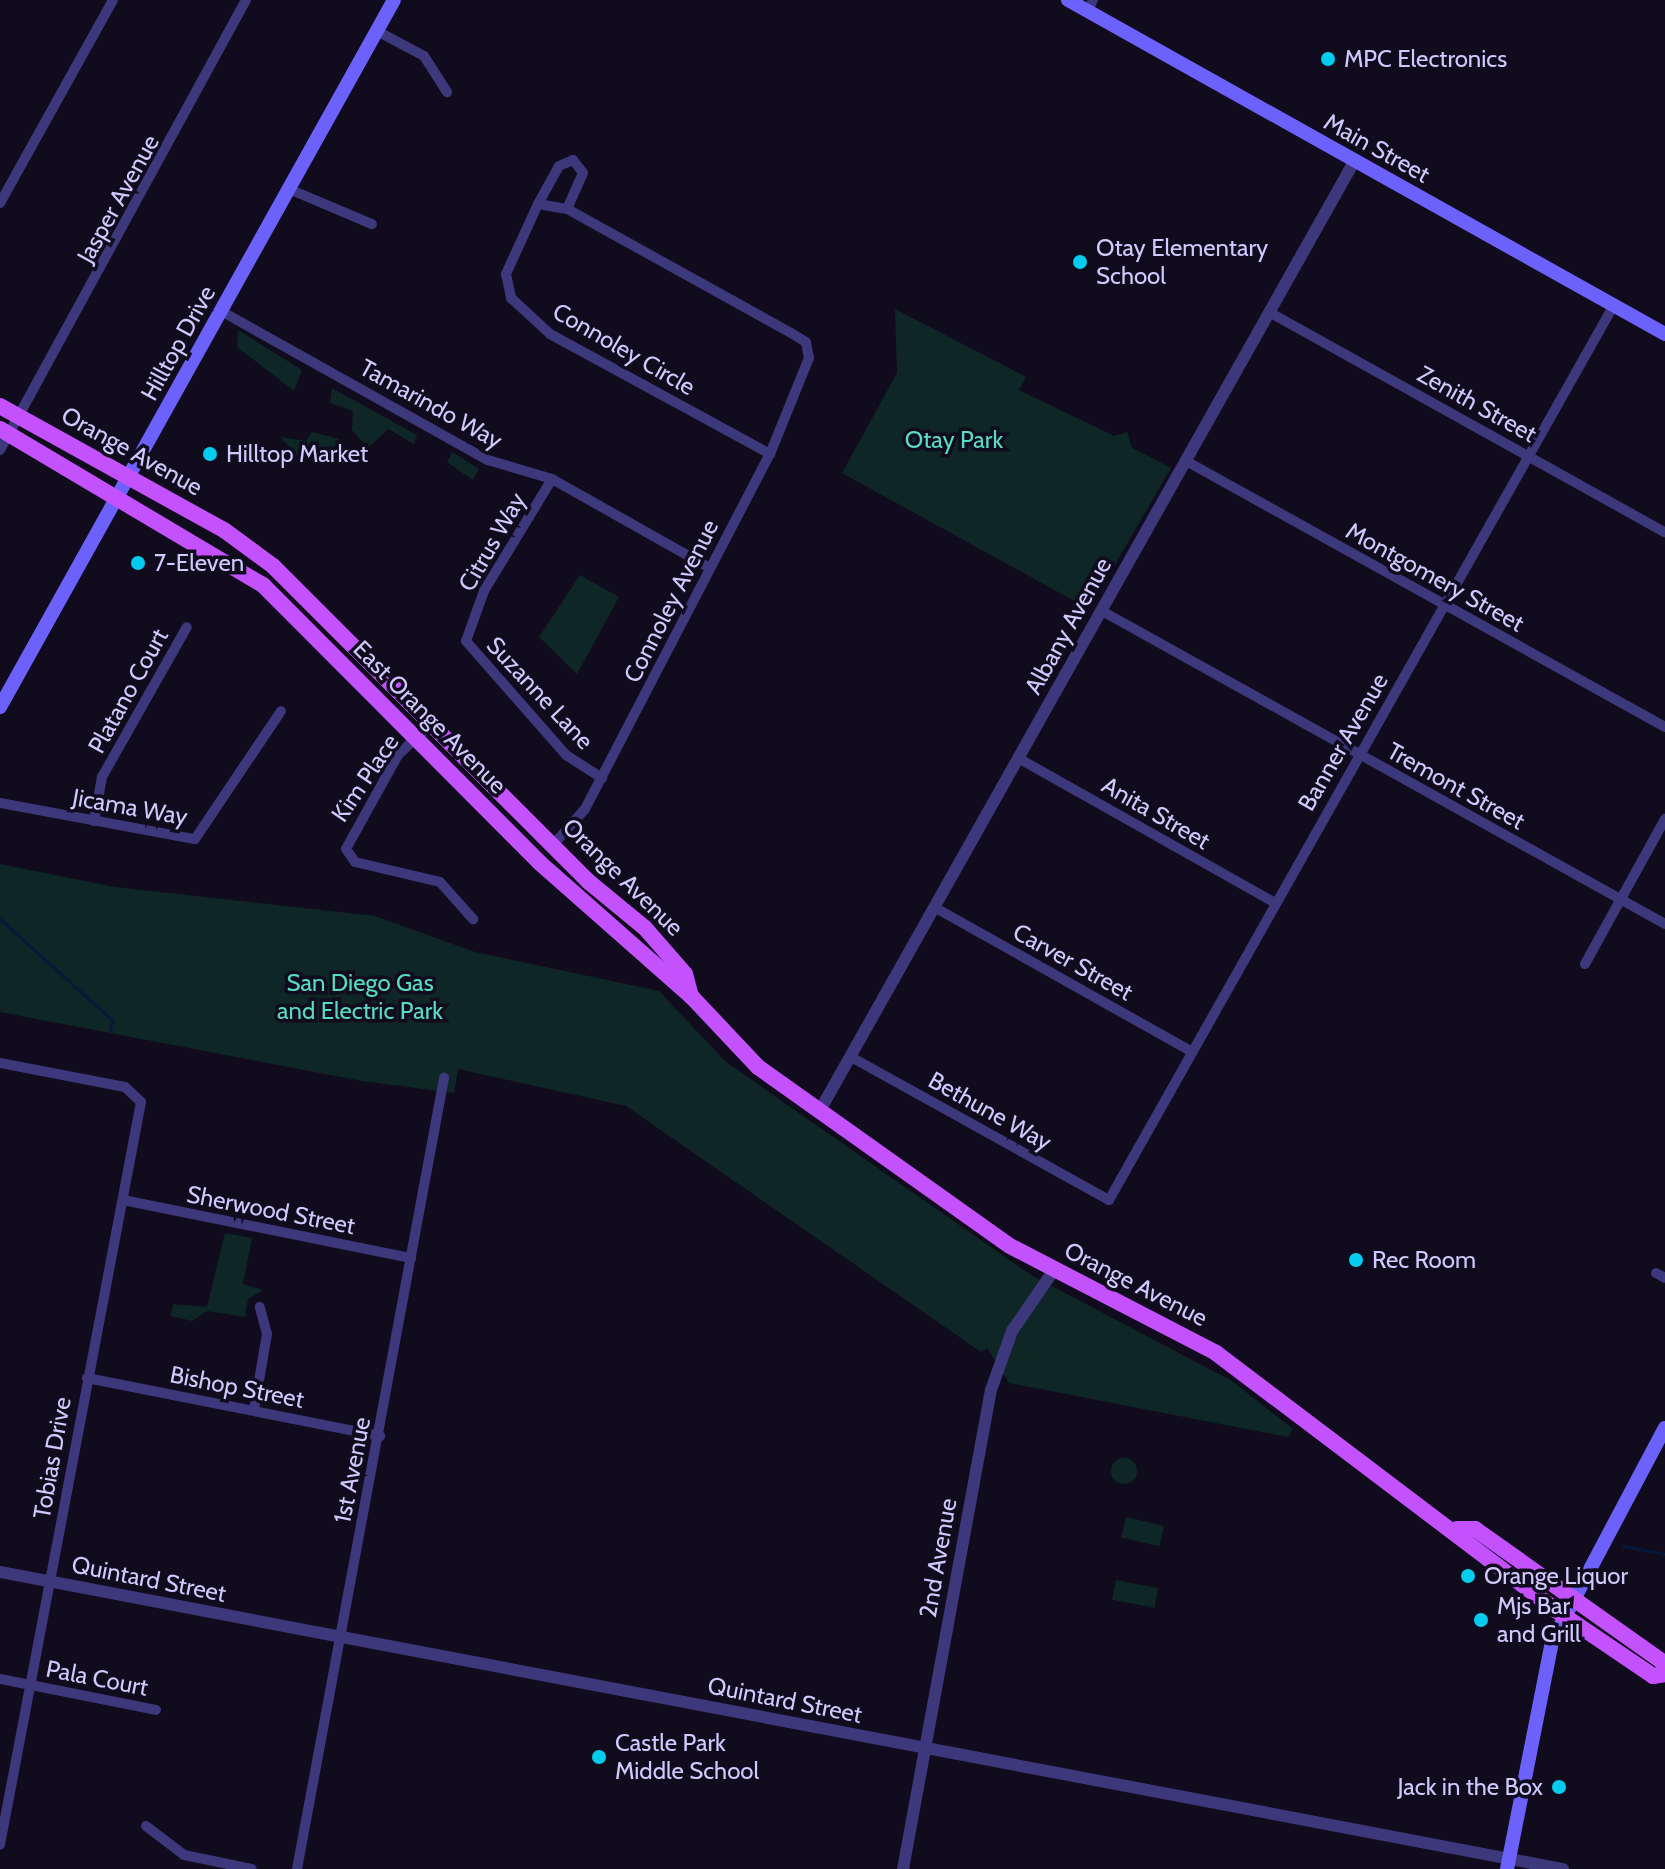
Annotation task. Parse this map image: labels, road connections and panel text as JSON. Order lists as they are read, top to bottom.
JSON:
{
  "streets": {
    "main road": [
      "Main Street",
      "Hilltop Drive",
      "Orange Avenue",
      "East Orange Avenue"
    ],
    "street": [
      "Jasper Avenue",
      "Connoley Circle",
      "Tamarindo Way",
      "Zenith Street",
      "Citrus Way",
      "Montgomery Street",
      "Connoley Avenue",
      "Albany Avenue",
      "Platano Court",
      "Suzanne Lane",
      "Banner Avenue",
      "Kim Place",
      "Tremont Street",
      "Jicama Way",
      "Anita Street",
      "Carver Street",
      "Bethune Way",
      "Sherwood Street",
      "Bishop Street",
      "Tobias Drive",
      "1st Avenue",
      "2nd Avenue",
      "Quintard Street",
      "Pala Court"
    ]
  },
  "crossings": [
    ["Main Street", "Albany Avenue"],
    ["Main Street", "Banner Avenue"],
    ["Jasper Avenue", "Orange Avenue"],
    ["Hilltop Drive", "Tamarindo Way"],
    ["Hilltop Drive", "Orange Avenue"],
    ["Hilltop Drive", "East Orange Avenue"],
    ["Connoley Circle", "Connoley Avenue"],
    ["Tamarindo Way", "Citrus Way"],
    ["Tamarindo Way", "Connoley Avenue"],
    ["Zenith Street", "Albany Avenue"],
    ["Zenith Street", "Banner Avenue"],
    ["Orange Avenue", "Connoley Avenue"],
    ["Orange Avenue", "Albany Avenue"],
    ["Orange Avenue", "East Orange Avenue"],
    ["Orange Avenue", "Kim Place"],
    ["Orange Avenue", "2nd Avenue"],
    ["Citrus Way", "Suzanne Lane"],
    ["Montgomery Street", "Albany Avenue"],
    ["Montgomery Street", "Banner Avenue"],
    ["Connoley Avenue", "Suzanne Lane"],
    ["Albany Avenue", "Tremont Street"],
    ["Albany Avenue", "Anita Street"],
    ["Albany Avenue", "Carver Street"],
    ["Albany Avenue", "Bethune Way"],
    ["Platano Court", "Jicama Way"],
    ["East Orange Avenue", "Kim Place"],
    ["Banner Avenue", "Tremont Street"],
    ["Banner Avenue", "Anita Street"],
    ["Banner Avenue", "Carver Street"],
    ["Banner Avenue", "Bethune Way"],
    ["Sherwood Street", "Tobias Drive"],
    ["Sherwood Street", "1st Avenue"],
    ["Bishop Street", "Tobias Drive"],
    ["Bishop Street", "1st Avenue"],
    ["Tobias Drive", "Quintard Street"],
    ["Tobias Drive", "Pala Court"],
    ["1st Avenue", "Quintard Street"],
    ["2nd Avenue", "Quintard Street"]
  ],
  "parks": ["Otay Park", "San Diego Gas and Electric Park"],
  "places": [
    "MPC Electronics",
    "Otay Elementary School",
    "Hilltop Market",
    "7-Eleven",
    "Rec Room",
    "Orange Liquor",
    "Mjs Bar and Grill",
    "Castle Park Middle School",
    "Jack in the Box"
  ]
}
